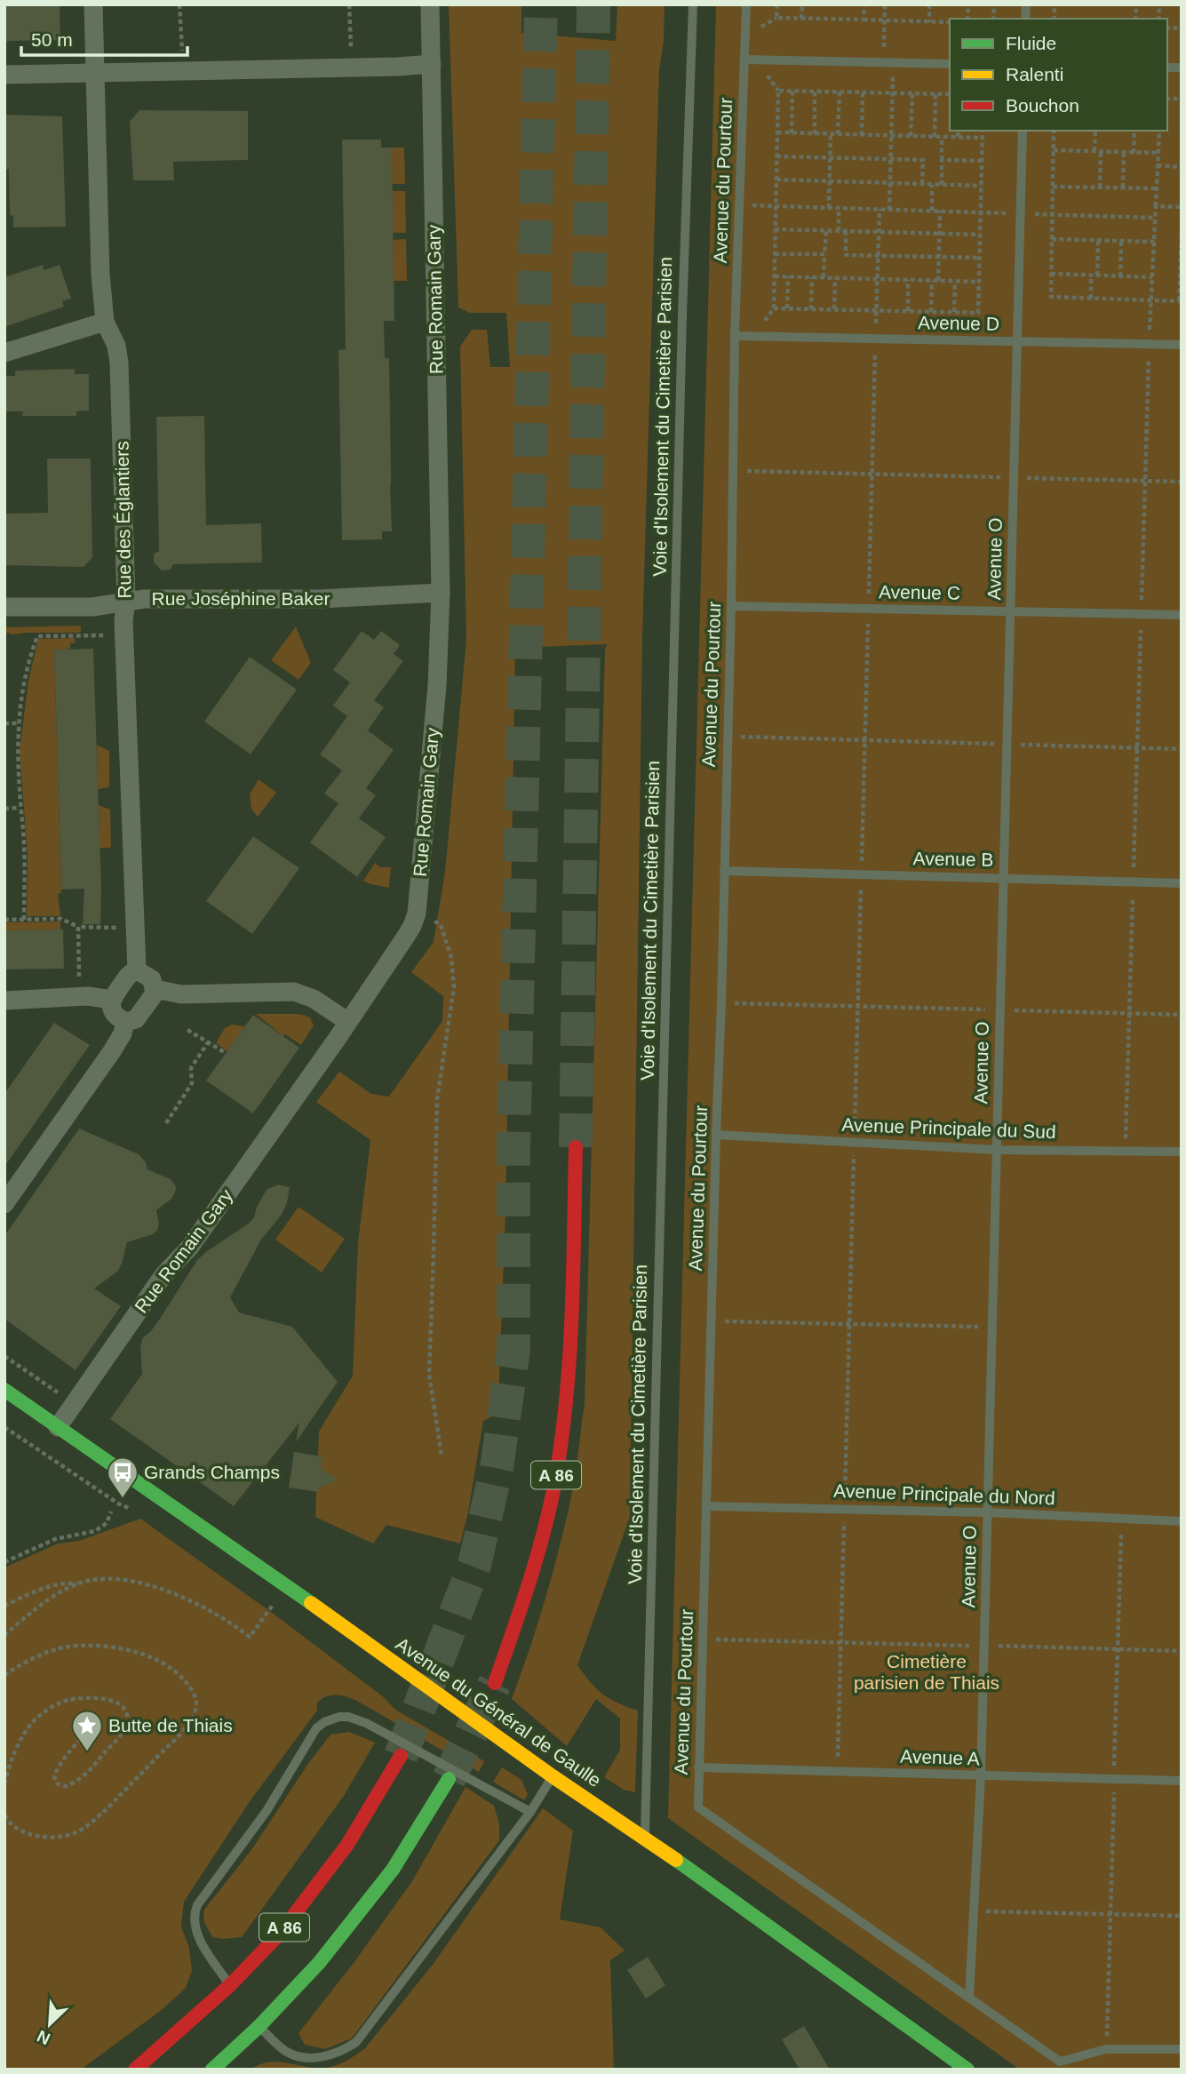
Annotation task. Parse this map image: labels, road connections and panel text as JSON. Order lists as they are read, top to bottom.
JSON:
{
  "streets": {
    "main road": ["A 86", "Avenue du Général de Gaulle"],
    "street": ["Rue Romain Gary", "Rue des Églantiers", "Rue Joséphine Baker"],
    "lane": [
      "Avenue du Pourtour",
      "Avenue D",
      "Voie d'Isolement du Cimetière Parisien",
      "Avenue O",
      "Avenue C",
      "Avenue B",
      "Avenue Principale du Sud",
      "Avenue Principale du Nord",
      "Avenue A"
    ]
  },
  "crossings": [
    ["Avenue du Pourtour", "Avenue D"],
    ["Avenue du Pourtour", "Avenue O"],
    ["Avenue du Pourtour", "Avenue C"],
    ["Avenue du Pourtour", "Avenue B"],
    ["Avenue du Pourtour", "Avenue Principale du Sud"],
    ["Avenue du Pourtour", "Avenue Principale du Nord"],
    ["Avenue du Pourtour", "Avenue A"],
    ["Rue Romain Gary", "Rue Joséphine Baker"],
    ["Rue Romain Gary", "Avenue du Général de Gaulle"],
    ["Avenue D", "Avenue O"],
    ["Voie d'Isolement du Cimetière Parisien", "Avenue du Général de Gaulle"],
    ["Rue des Églantiers", "Rue Joséphine Baker"],
    ["Avenue O", "Avenue C"],
    ["Avenue O", "Avenue B"],
    ["Avenue O", "Avenue Principale du Sud"],
    ["Avenue O", "Avenue Principale du Nord"],
    ["Avenue O", "Avenue A"]
  ],
  "parks": ["Cimetière parisien de Thiais"],
  "places": {
    "bus stop": ["Grands Champs"],
    "place": ["Butte de Thiais"]
  },
  "legend": ["Fluide", "Ralenti", "Bouchon"],
  "scale_bar": "50 m",
  "north": "bottom left"
}
